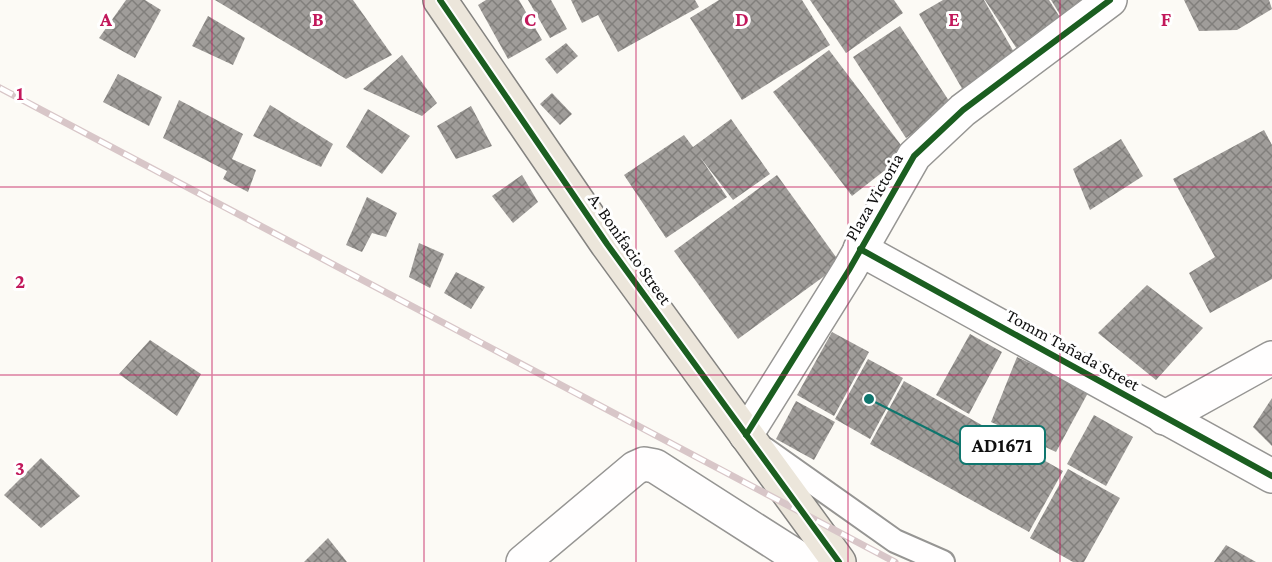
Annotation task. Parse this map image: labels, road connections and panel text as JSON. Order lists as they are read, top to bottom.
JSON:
{
  "streets": {
    "main road": ["A. Bonifacio Street"],
    "street": ["Plaza Victoria", "Tomm Tañada Street"]
  },
  "crossings": [
    ["Plaza Victoria", "A. Bonifacio Street"],
    ["Plaza Victoria", "Tomm Tañada Street"]
  ],
  "places": ["AD1671"],
  "grid": {
    "columns": [
      "A",
      "B",
      "C",
      "D",
      "E",
      "F"
    ],
    "rows": ["1", "2", "3"]
  }
}
